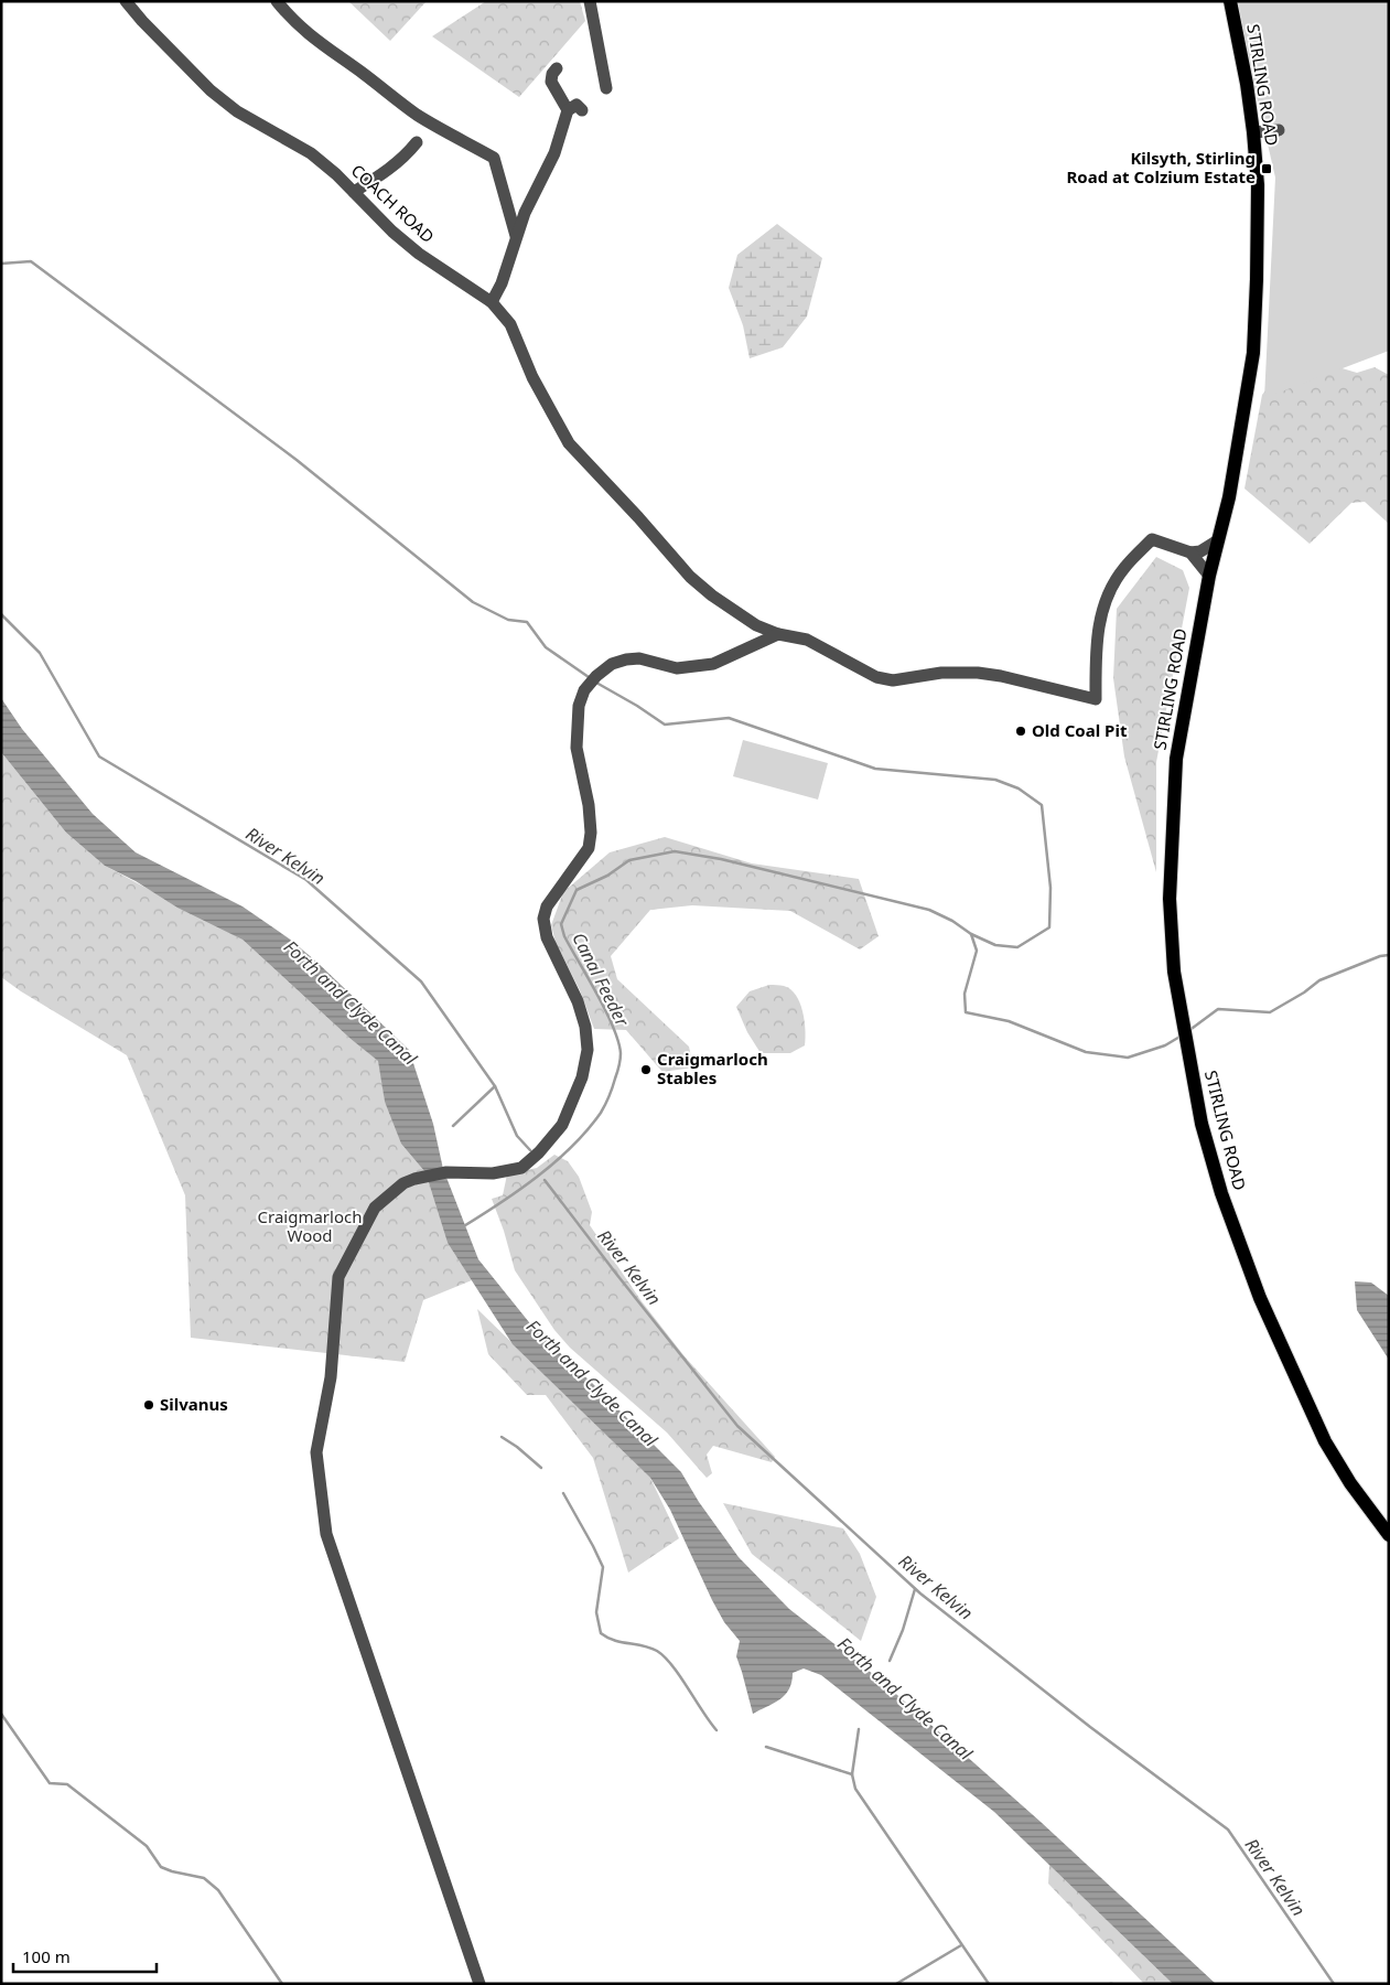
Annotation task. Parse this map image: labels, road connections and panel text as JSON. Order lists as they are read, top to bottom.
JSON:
{
  "streets": {
    "main road": ["STIRLING ROAD"],
    "street": ["COACH ROAD"]
  },
  "water": ["River Kelvin", "Canal Feeder", "Forth and Clyde Canal"],
  "parks": ["Craigmarloch Wood"],
  "places": {
    "transit": ["Kilsyth, Stirling Road at Colzium Estate"],
    "other": ["Old Coal Pit", "Craigmarloch Stables", "Silvanus"]
  },
  "scale_bar": "100 m"
}
